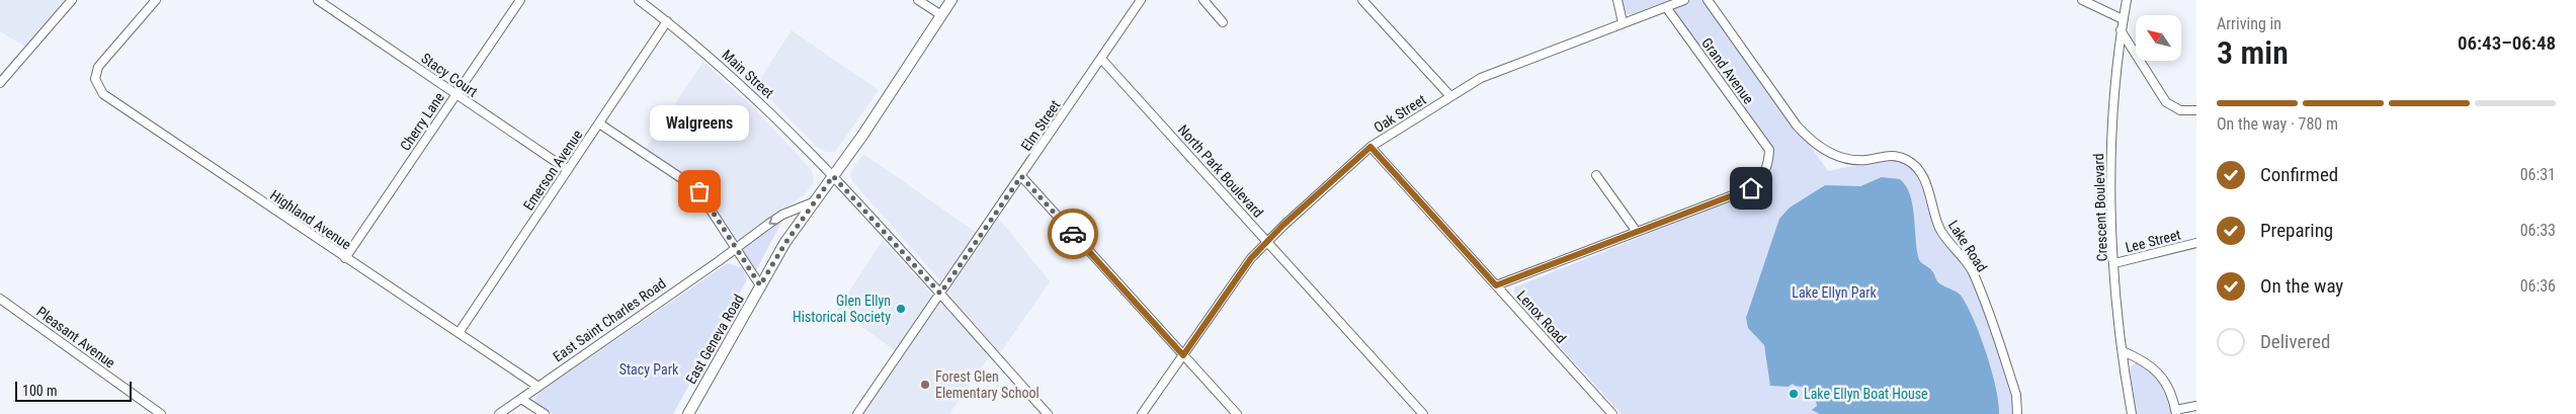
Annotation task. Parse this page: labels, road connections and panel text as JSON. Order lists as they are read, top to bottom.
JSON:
{
  "streets": {
    "main road": ["East Geneva Road"],
    "street": [
      "Grand Avenue",
      "Main Street",
      "Stacy Court",
      "Oak Street",
      "Cherry Lane",
      "Elm Street",
      "Emerson Avenue",
      "North Park Boulevard",
      "Crescent Boulevard",
      "Highland Avenue",
      "Lee Street",
      "Lake Road",
      "Lenox Road",
      "East Saint Charles Road",
      "Pleasant Avenue"
    ]
  },
  "crossings": [
    ["Grand Avenue", "Oak Street"],
    ["Main Street", "Elm Street"],
    ["Main Street", "Emerson Avenue"],
    ["Main Street", "East Geneva Road"],
    ["Stacy Court", "Cherry Lane"],
    ["Stacy Court", "Emerson Avenue"],
    ["Oak Street", "North Park Boulevard"],
    ["Oak Street", "Lenox Road"],
    ["Cherry Lane", "Highland Avenue"],
    ["Elm Street", "North Park Boulevard"],
    ["Emerson Avenue", "Highland Avenue"],
    ["Crescent Boulevard", "Lee Street"],
    ["Highland Avenue", "East Saint Charles Road"],
    ["East Saint Charles Road", "East Geneva Road"]
  ],
  "parks": ["Lake Ellyn Park", "Stacy Park"],
  "places": [
    "Walgreens",
    "Glen Ellyn Historical Society",
    "Forest Glen Elementary School",
    "Lake Ellyn Boat House"
  ],
  "scale_bar": "100 m",
  "north": "top left",
  "page": {
    "heading": ["3 min", "Arriving in", "06:43–06:48"],
    "bar": "On the way · 780 m",
    "bubble": "Walgreens",
    "list": [
      ["Confirmed", "06:31"],
      ["Preparing", "06:33"],
      ["On the way", "06:36"],
      "Delivered"
    ],
    "scale": "100 m"
  }
}
